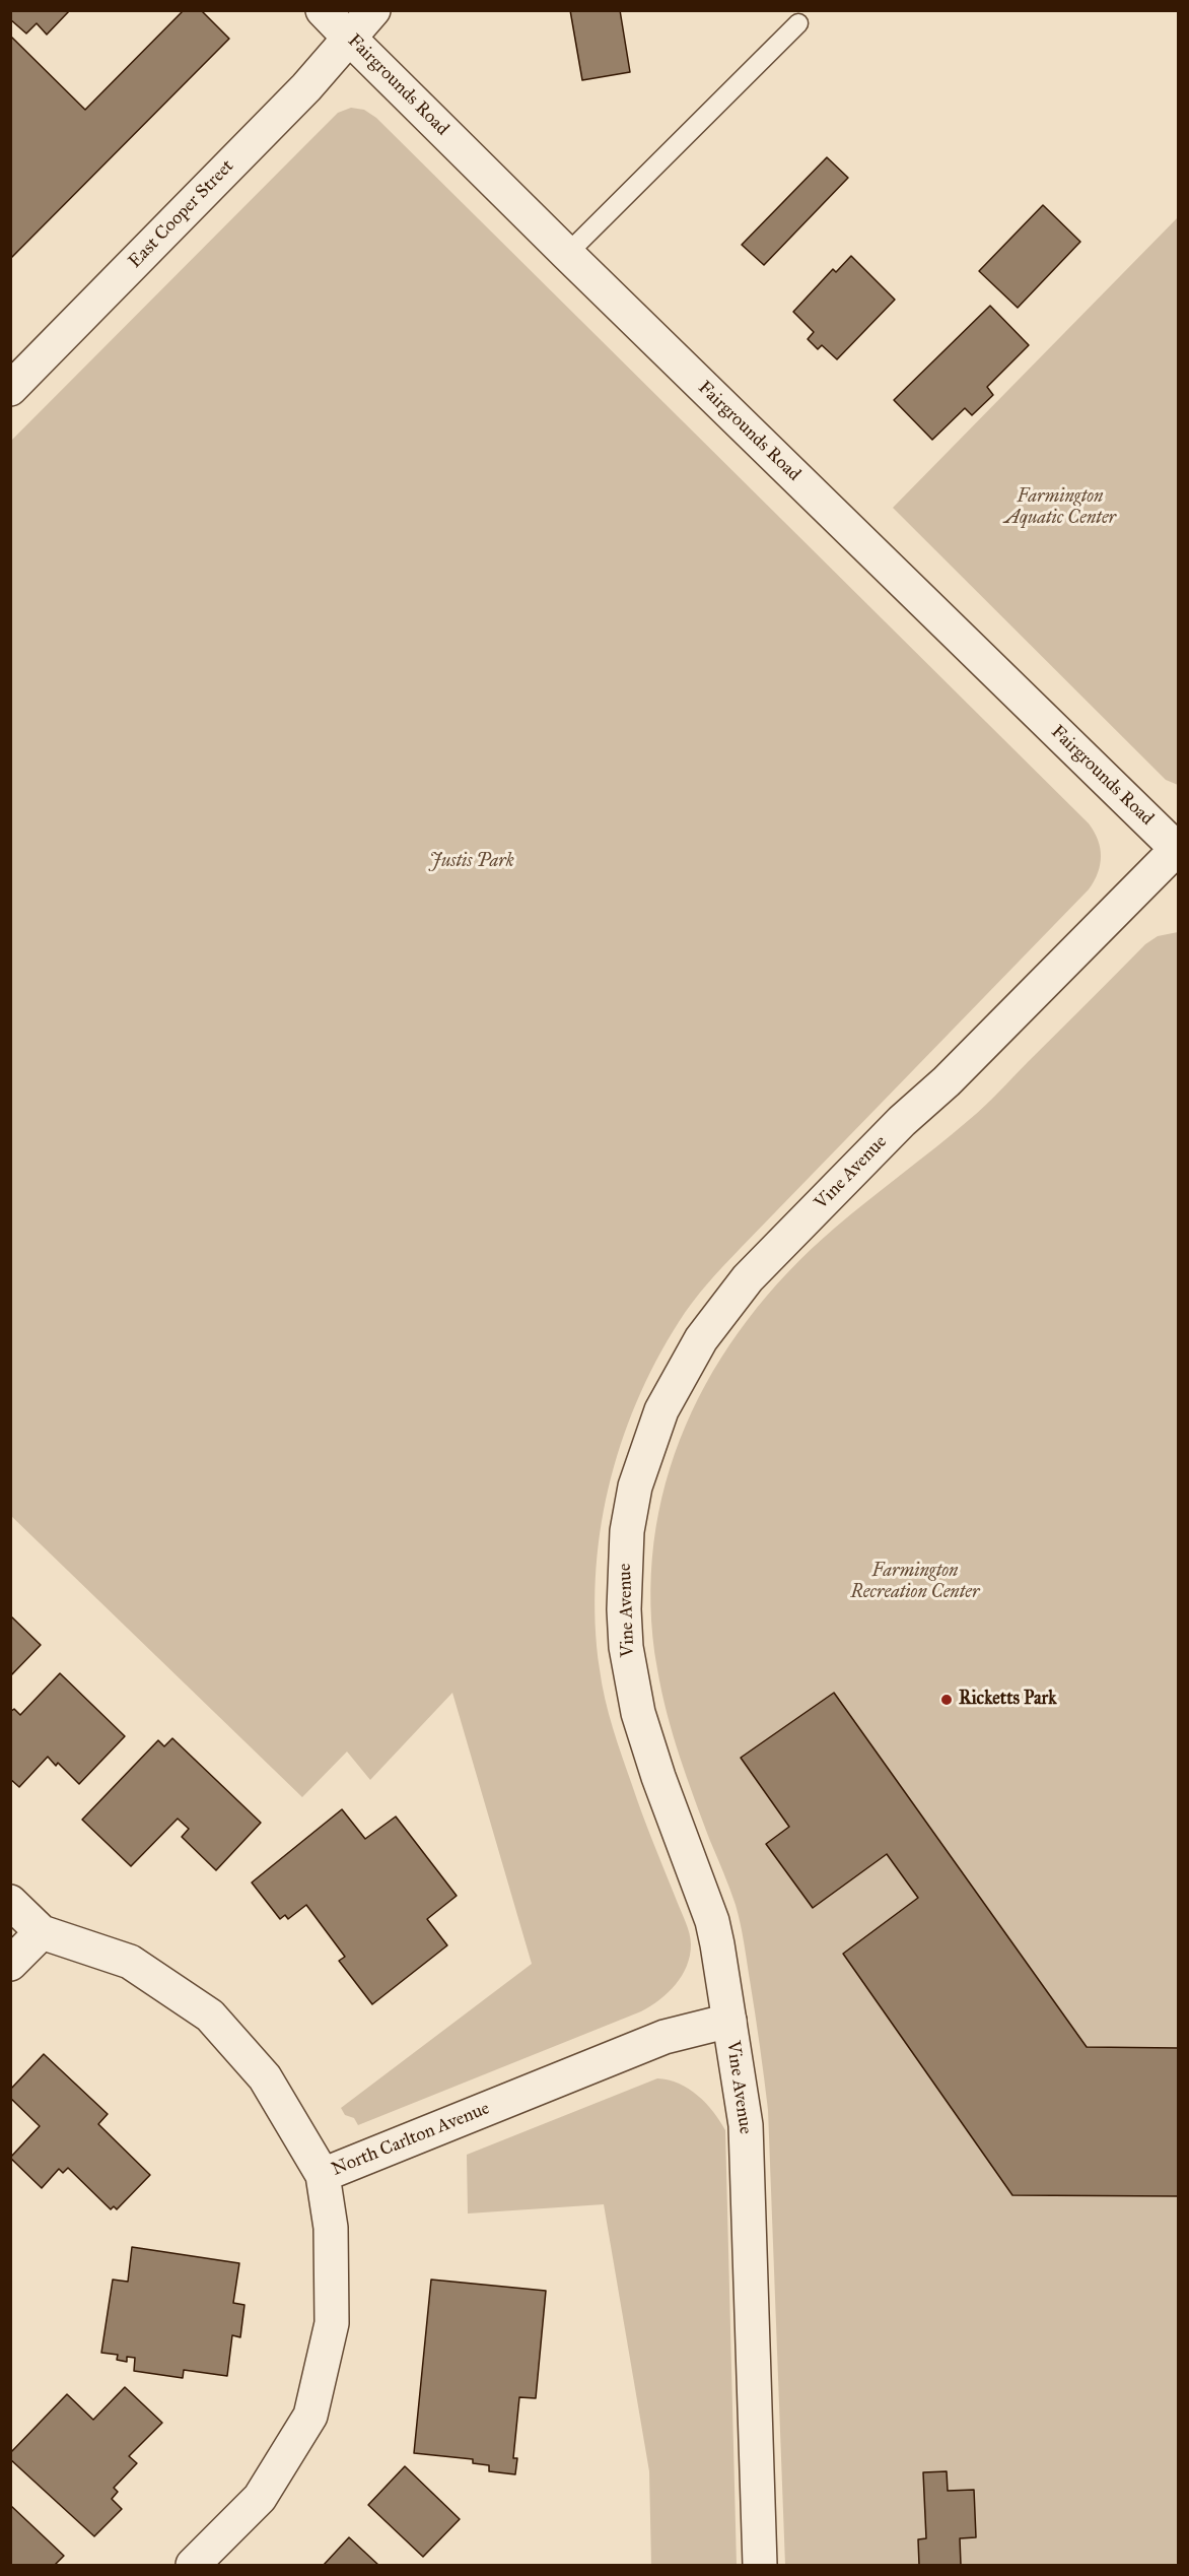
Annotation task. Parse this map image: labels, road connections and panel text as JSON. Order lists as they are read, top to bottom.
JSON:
{
  "streets": {
    "street": [
      "Fairgrounds Road",
      "East Cooper Street",
      "Vine Avenue",
      "North Carlton Avenue"
    ]
  },
  "crossings": [
    ["Fairgrounds Road", "East Cooper Street"],
    ["Fairgrounds Road", "Vine Avenue"],
    ["Vine Avenue", "North Carlton Avenue"]
  ],
  "parks": ["Farmington Aquatic Center", "Justis Park", "Farmington Recreation Center"],
  "places": ["Ricketts Park"]
}
